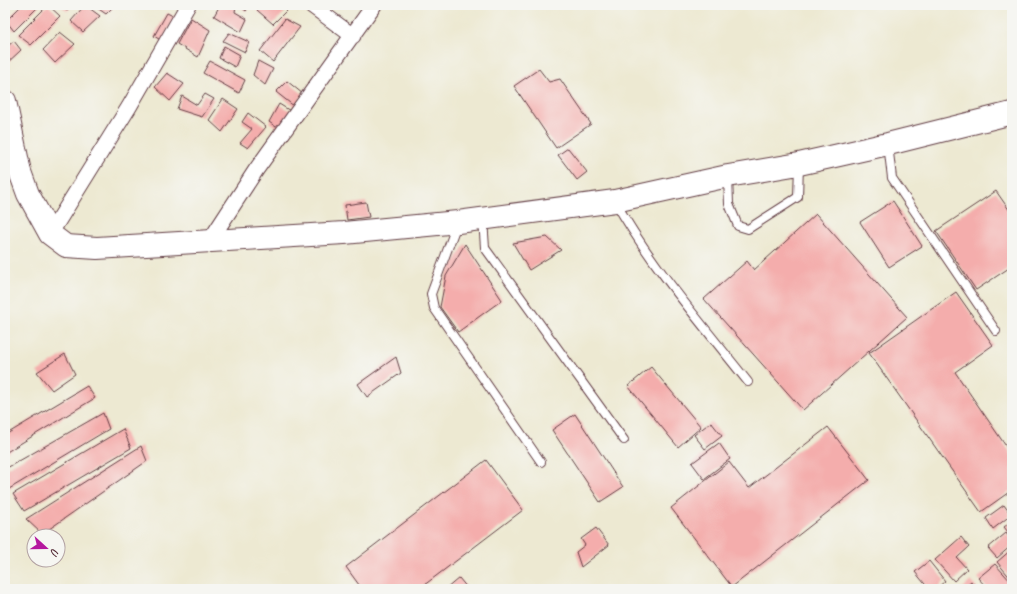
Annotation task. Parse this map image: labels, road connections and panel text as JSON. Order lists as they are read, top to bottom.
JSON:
{
  "north": "right"
}
